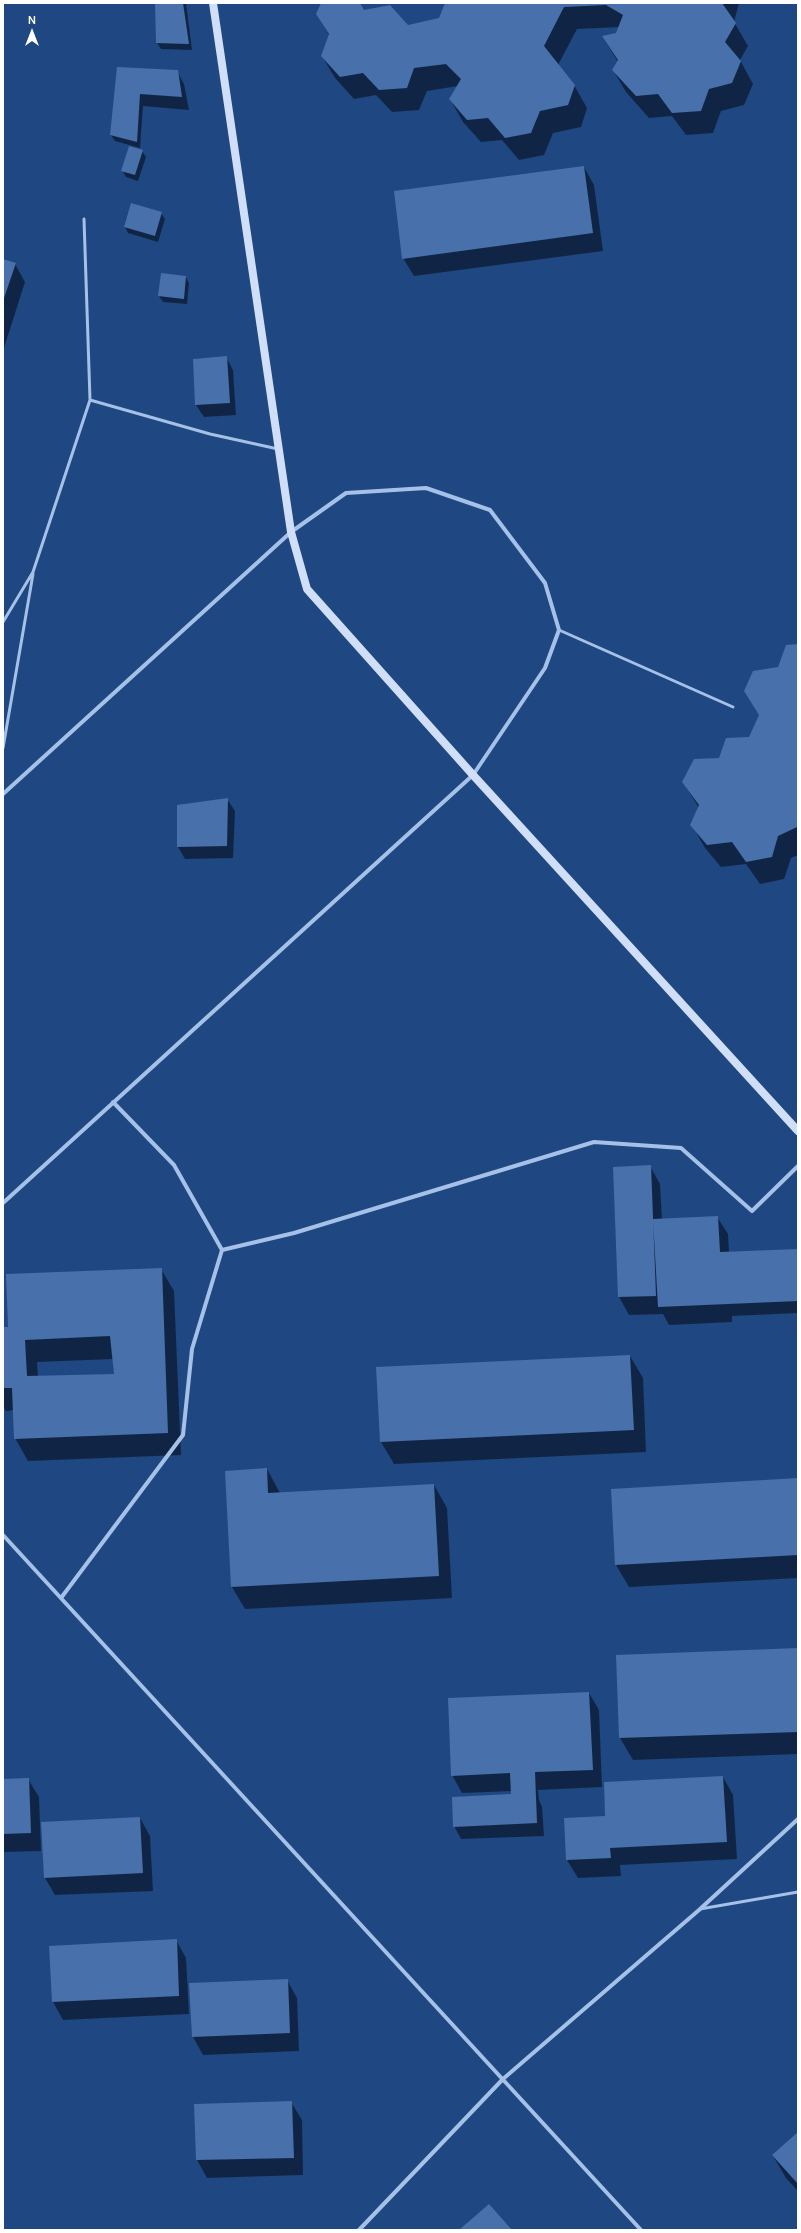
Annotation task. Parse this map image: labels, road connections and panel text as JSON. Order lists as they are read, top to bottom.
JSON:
{
  "north": "top"
}
